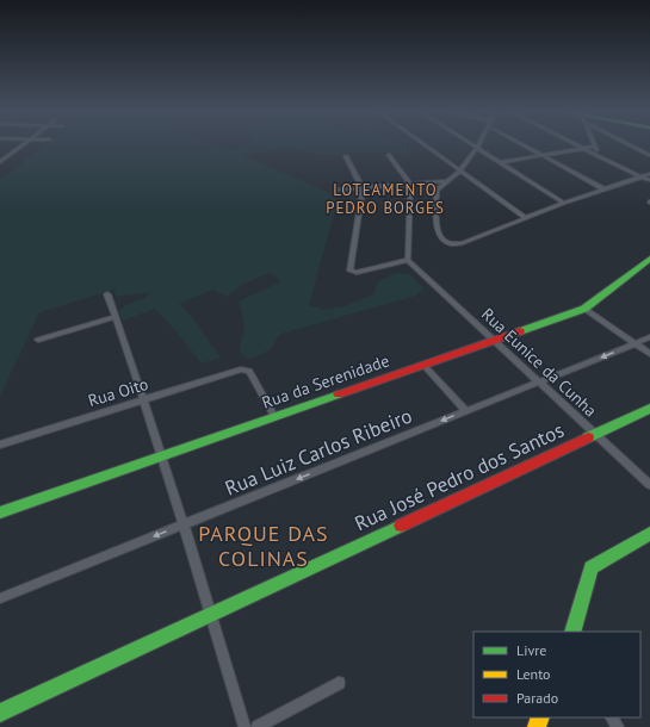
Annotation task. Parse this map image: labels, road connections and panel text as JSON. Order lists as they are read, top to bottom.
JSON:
{
  "streets": {
    "street": [
      "Rua Eunice da Cunha",
      "Rua da Serenidade",
      "Rua Oito",
      "Rua Luiz Carlos Ribeiro",
      "Rua José Pedro dos Santos"
    ]
  },
  "crossings": [
    ["Rua Eunice da Cunha", "Rua da Serenidade"],
    ["Rua Eunice da Cunha", "Rua Luiz Carlos Ribeiro"],
    ["Rua Eunice da Cunha", "Rua José Pedro dos Santos"],
    ["Rua da Serenidade", "Rua Oito"]
  ],
  "one_way": ["Rua Luiz Carlos Ribeiro"],
  "districts": ["LOTEAMENTO PEDRO BORGES", "PARQUE DAS COLINAS"],
  "legend": ["Livre", "Lento", "Parado"]
}
